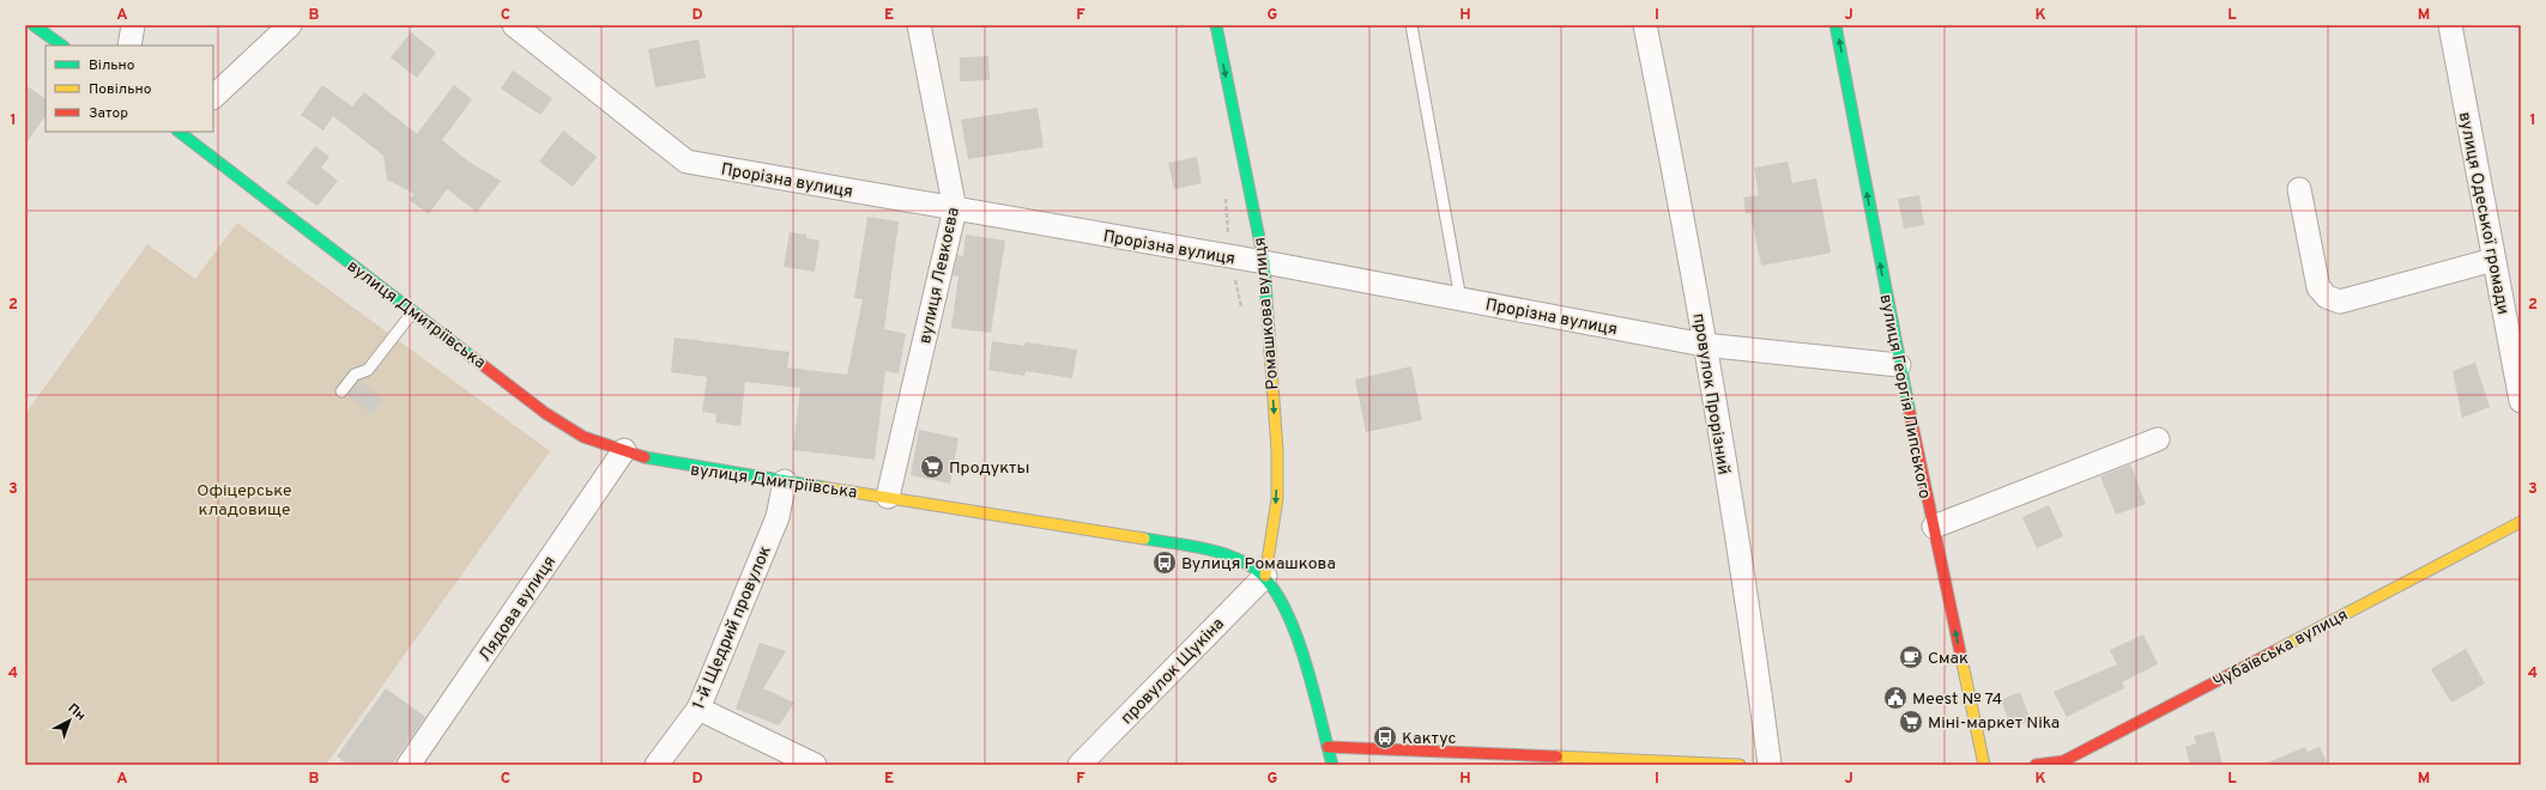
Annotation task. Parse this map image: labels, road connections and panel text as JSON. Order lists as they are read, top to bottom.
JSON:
{
  "streets": {
    "main road": [
      "вулиця Дмитріївська",
      "Ромашкова вулиця",
      "вулиця Георгія Липського",
      "Чубаївська вулиця"
    ],
    "street": [
      "Прорізна вулиця",
      "вулиця Одеської громади",
      "вулиця Левкоєва",
      "провулок Прорізний",
      "Лядова вулиця",
      "1-й Щедрий провулок",
      "провулок Щукіна"
    ]
  },
  "crossings": [
    ["Прорізна вулиця", "вулиця Левкоєва"],
    ["Прорізна вулиця", "Ромашкова вулиця"],
    ["Прорізна вулиця", "провулок Прорізний"],
    ["Прорізна вулиця", "вулиця Георгія Липського"],
    ["вулиця Левкоєва", "вулиця Дмитріївська"],
    ["вулиця Дмитріївська", "Ромашкова вулиця"],
    ["вулиця Дмитріївська", "Лядова вулиця"],
    ["вулиця Дмитріївська", "1-й Щедрий провулок"],
    ["вулиця Дмитріївська", "провулок Щукіна"],
    ["Ромашкова вулиця", "провулок Щукіна"]
  ],
  "one_way": ["Ромашкова вулиця", "вулиця Георгія Липського"],
  "parks": ["Офіцерське кладовище"],
  "places": {
    "supermarket": ["Продукты", "Міні-маркет Nika"],
    "bus stop": ["Вулиця Ромашкова", "Кактус"],
    "cafe": ["Смак"],
    "public building": ["Meest № 74"]
  },
  "legend": ["Вільно", "Повільно", "Затор"],
  "north": "top right",
  "grid": {
    "columns": [
      "A",
      "B",
      "C",
      "D",
      "E",
      "F",
      "G",
      "H",
      "I",
      "J",
      "K",
      "L",
      "M"
    ],
    "rows": [
      "1",
      "2",
      "3",
      "4"
    ]
  }
}
